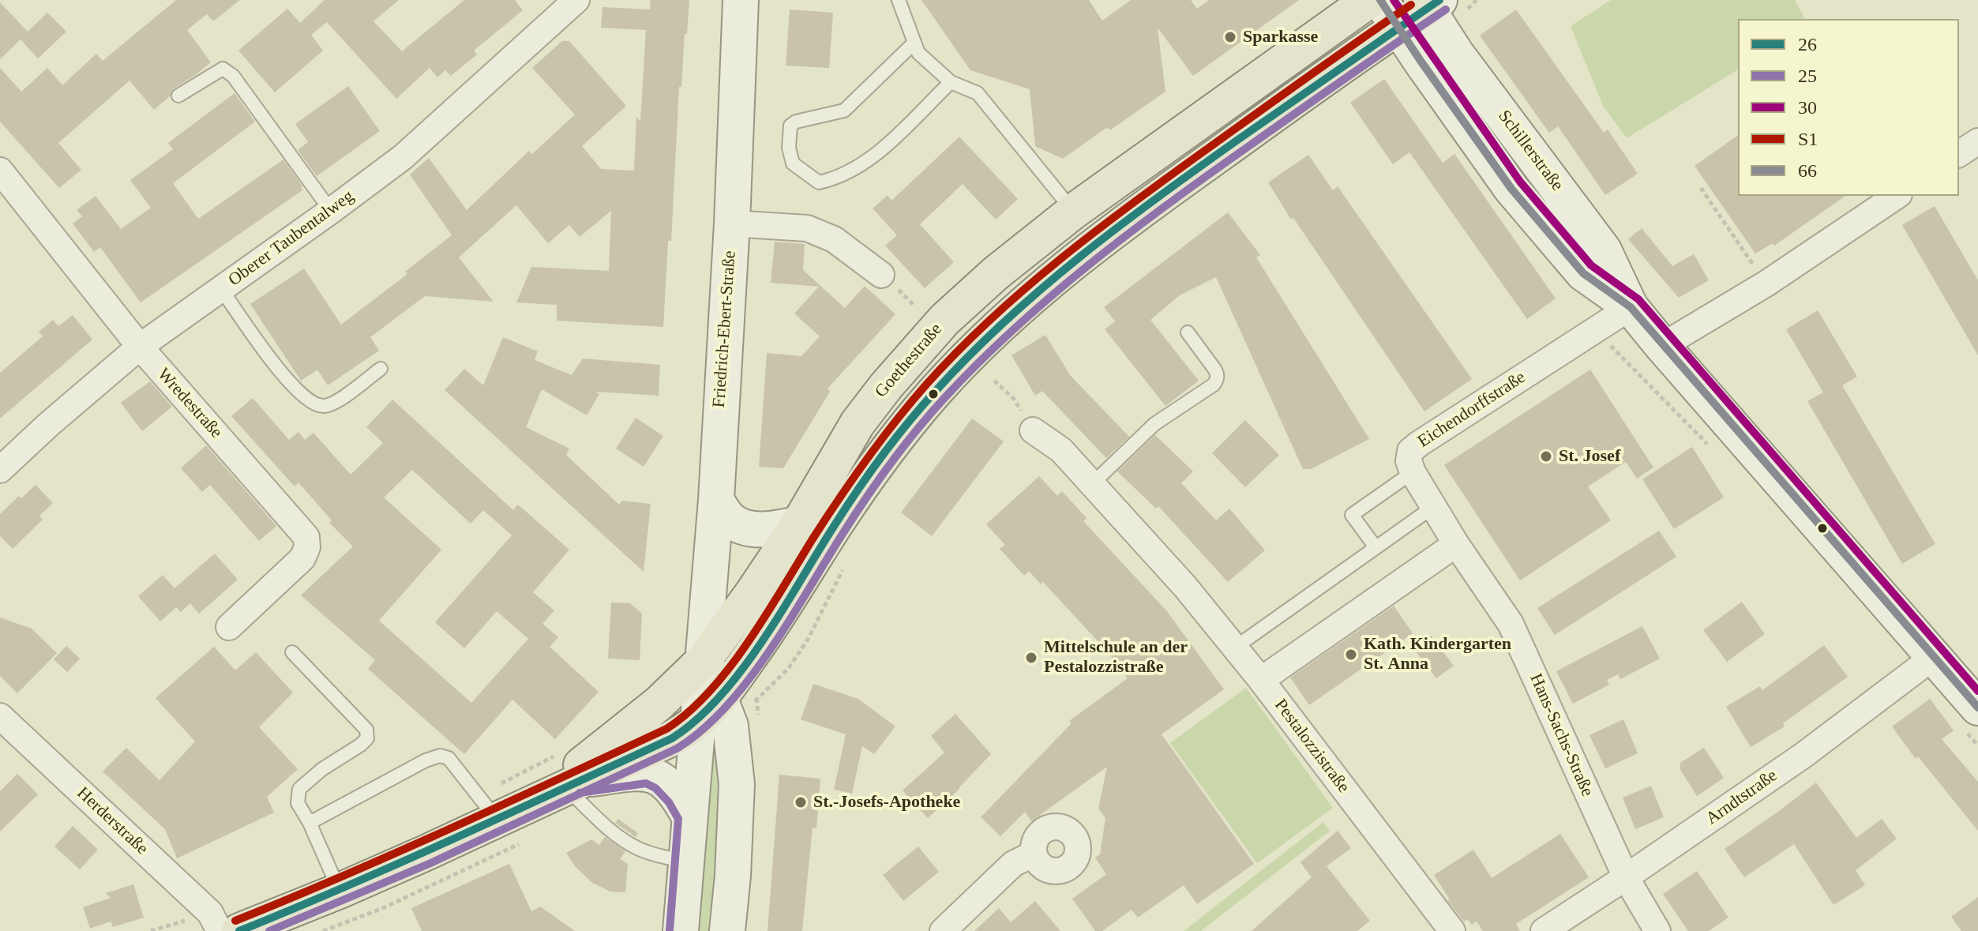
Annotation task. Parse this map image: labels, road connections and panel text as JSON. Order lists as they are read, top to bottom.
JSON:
{
  "streets": {
    "main road": ["Goethestraße"],
    "street": [
      "Schillerstraße",
      "Oberer Taubentalweg",
      "Friedrich-Ebert-Straße",
      "Wredestraße",
      "Eichendorffstraße",
      "Hans-Sachs-Straße",
      "Pestalozzistraße",
      "Arndtstraße",
      "Herderstraße"
    ]
  },
  "crossings": [
    ["Schillerstraße", "Goethestraße"],
    ["Schillerstraße", "Eichendorffstraße"],
    ["Schillerstraße", "Arndtstraße"],
    ["Oberer Taubentalweg", "Wredestraße"],
    ["Friedrich-Ebert-Straße", "Goethestraße"],
    ["Eichendorffstraße", "Hans-Sachs-Straße"],
    ["Hans-Sachs-Straße", "Arndtstraße"]
  ],
  "places": [
    "Sparkasse",
    "St. Josef",
    "Kath. Kindergarten St. Anna",
    "Mittelschule an der Pestalozzistraße",
    "St.-Josefs-Apotheke"
  ],
  "lines": [
    "transit line 26",
    "transit line 30",
    "transit line 66",
    "transit line S1",
    "transit line 25"
  ],
  "legend": [
    "26",
    "25",
    "30",
    "S1",
    "66"
  ]
}
